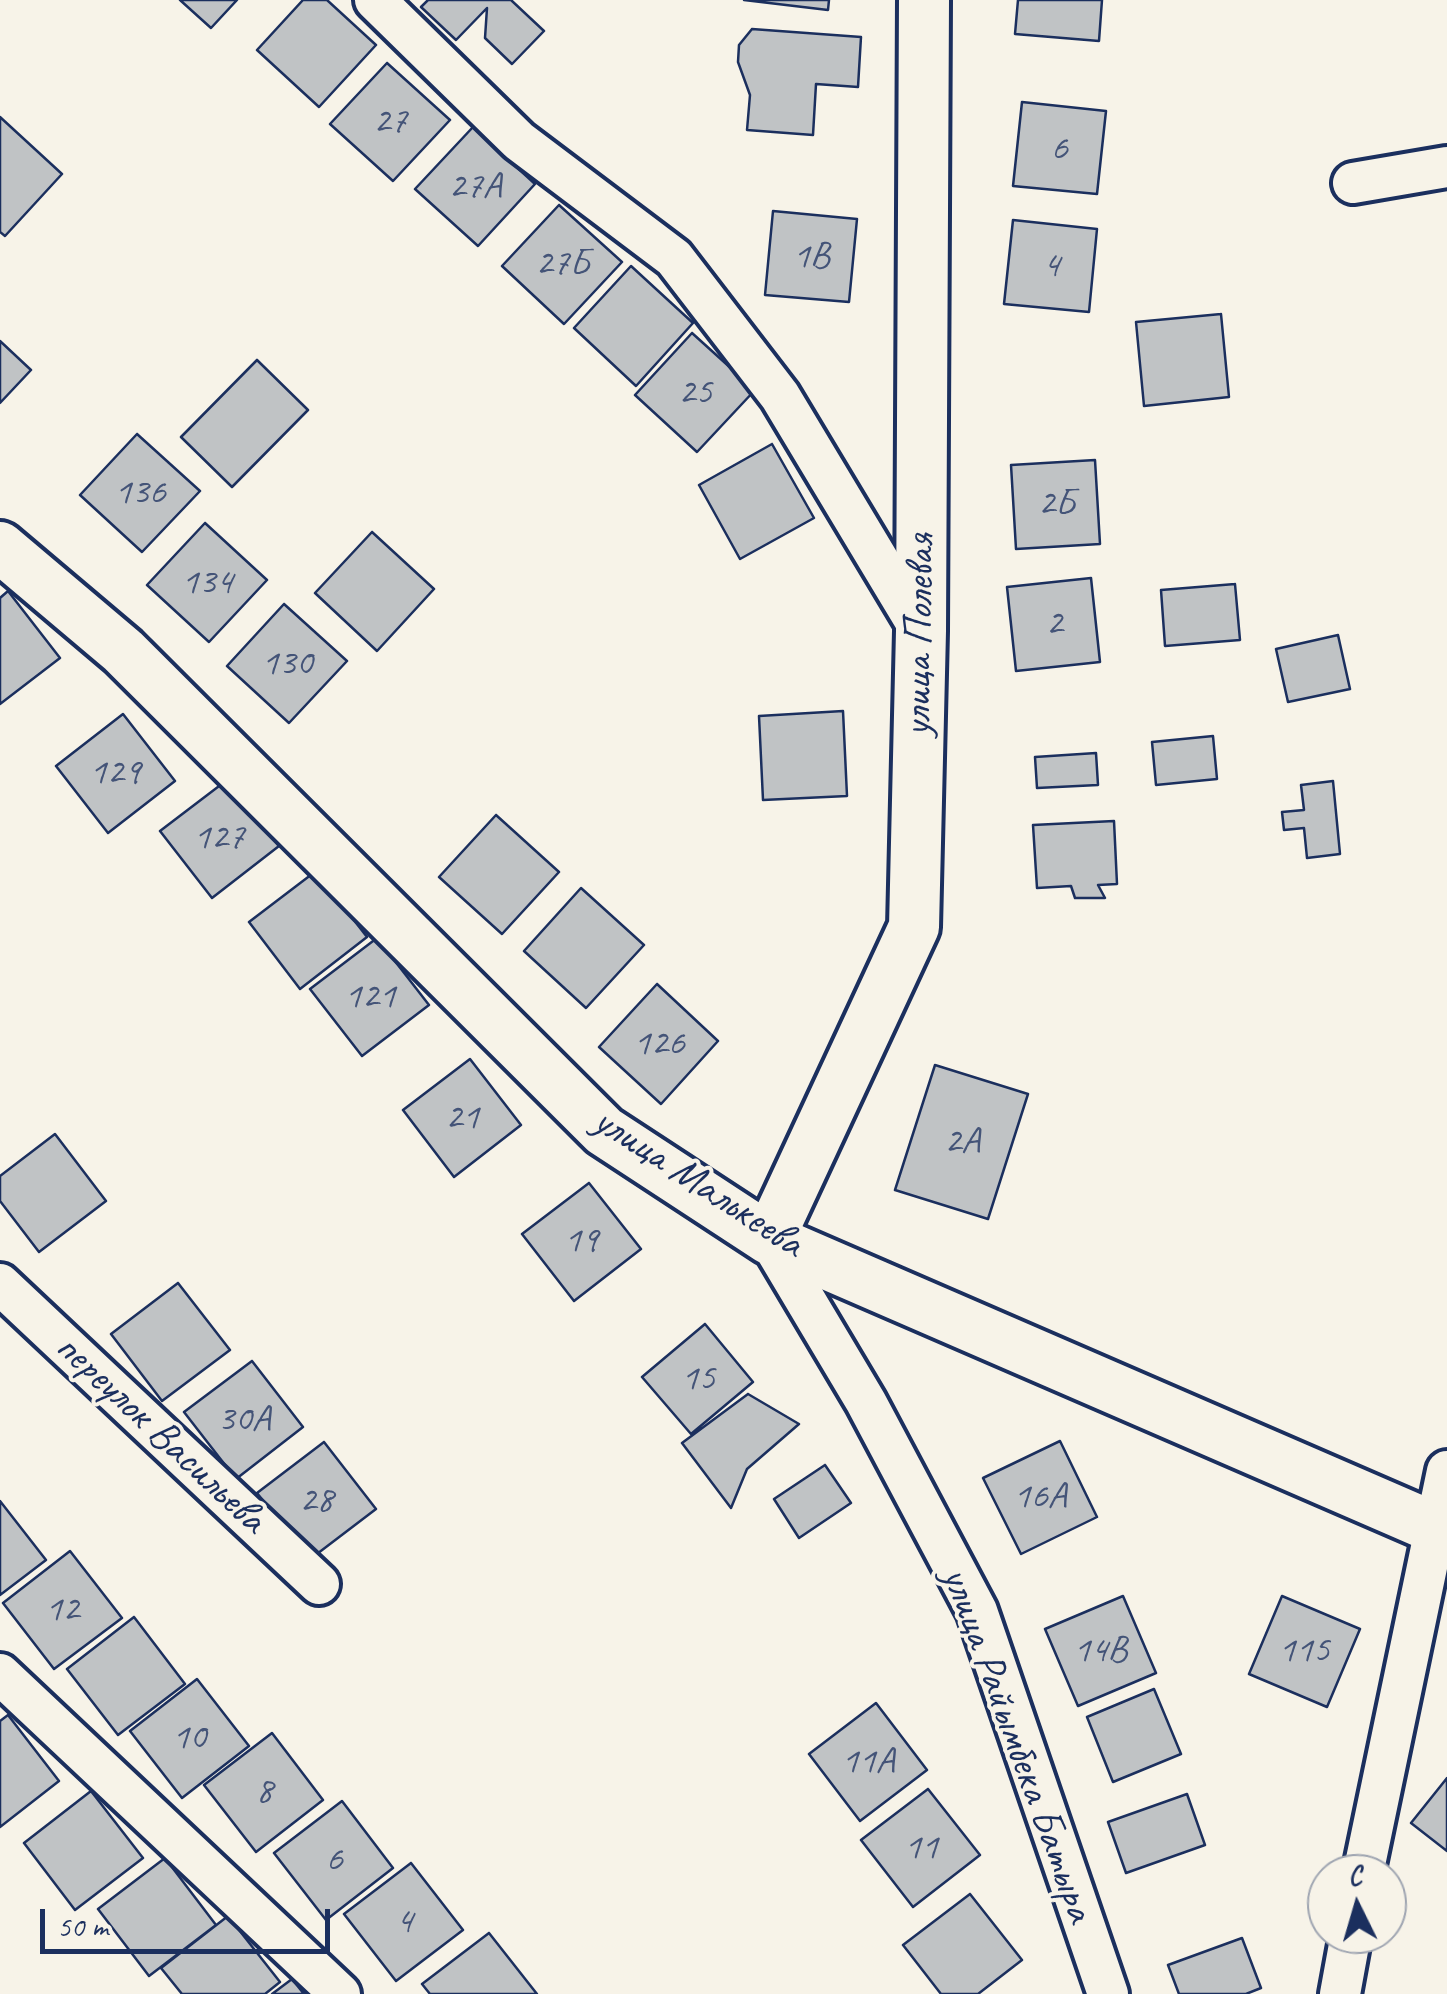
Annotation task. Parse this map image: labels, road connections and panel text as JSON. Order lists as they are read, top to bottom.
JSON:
{
  "streets": {
    "street": [
      "улица Полевая",
      "улица Малькеева",
      "переулок Васильева",
      "улица Райымбека Батыра"
    ]
  },
  "crossings": [
    ["улица Полевая", "улица Малькеева"],
    ["улица Полевая", "улица Райымбека Батыра"],
    ["улица Малькеева", "улица Райымбека Батыра"]
  ],
  "house_numbers": [
    "27",
    "6",
    "27А",
    "1В",
    "27Б",
    "4",
    "25",
    "136",
    "2Б",
    "134",
    "2",
    "130",
    "129",
    "127",
    "121",
    "126",
    "21",
    "2А",
    "19",
    "15",
    "30А",
    "16А",
    "28",
    "12",
    "14В",
    "115",
    "10",
    "11А",
    "8",
    "11",
    "6",
    "4"
  ],
  "scale_bar": "50 m",
  "north": "top"
}
